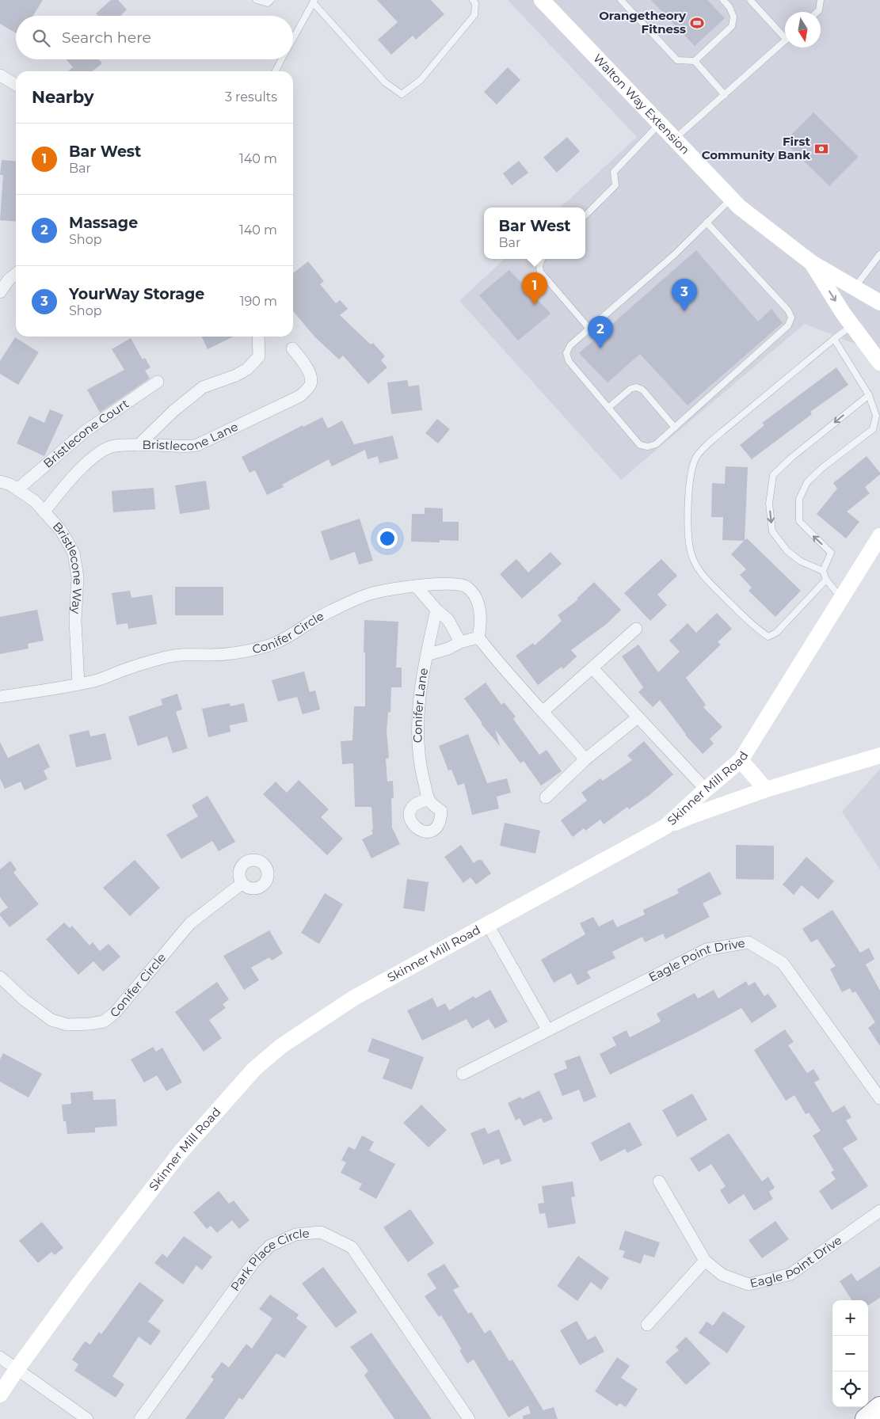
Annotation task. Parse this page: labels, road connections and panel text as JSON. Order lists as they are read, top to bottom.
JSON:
{
  "streets": {
    "street": [
      "Walton Way Extension",
      "Bristlecone Court",
      "Bristlecone Lane",
      "Bristlecone Way",
      "Conifer Circle",
      "Conifer Lane",
      "Skinner Mill Road",
      "Eagle Point Drive",
      "Park Place Circle"
    ]
  },
  "crossings": [
    ["Bristlecone Court", "Bristlecone Way"],
    ["Bristlecone Lane", "Bristlecone Way"],
    ["Bristlecone Way", "Conifer Circle"]
  ],
  "places": {
    "sports": ["Orangetheory Fitness"],
    "bank": ["First Community Bank"]
  },
  "north": "bottom",
  "page": {
    "search": "Search here",
    "heading": ["Nearby", "3 results"],
    "list": [
      {
        "mark": "1",
        "name": "Bar West",
        "note": "Bar",
        "value": "140 m"
      },
      {
        "mark": "2",
        "name": "Massage",
        "note": "Shop",
        "value": "140 m"
      },
      {
        "mark": "3",
        "name": "YourWay Storage",
        "note": "Shop",
        "value": "190 m"
      }
    ],
    "popup": ["Bar West", "Bar"],
    "pins": ["1", "3", "2"],
    "map_buttons": ["+", "−"]
  }
}
